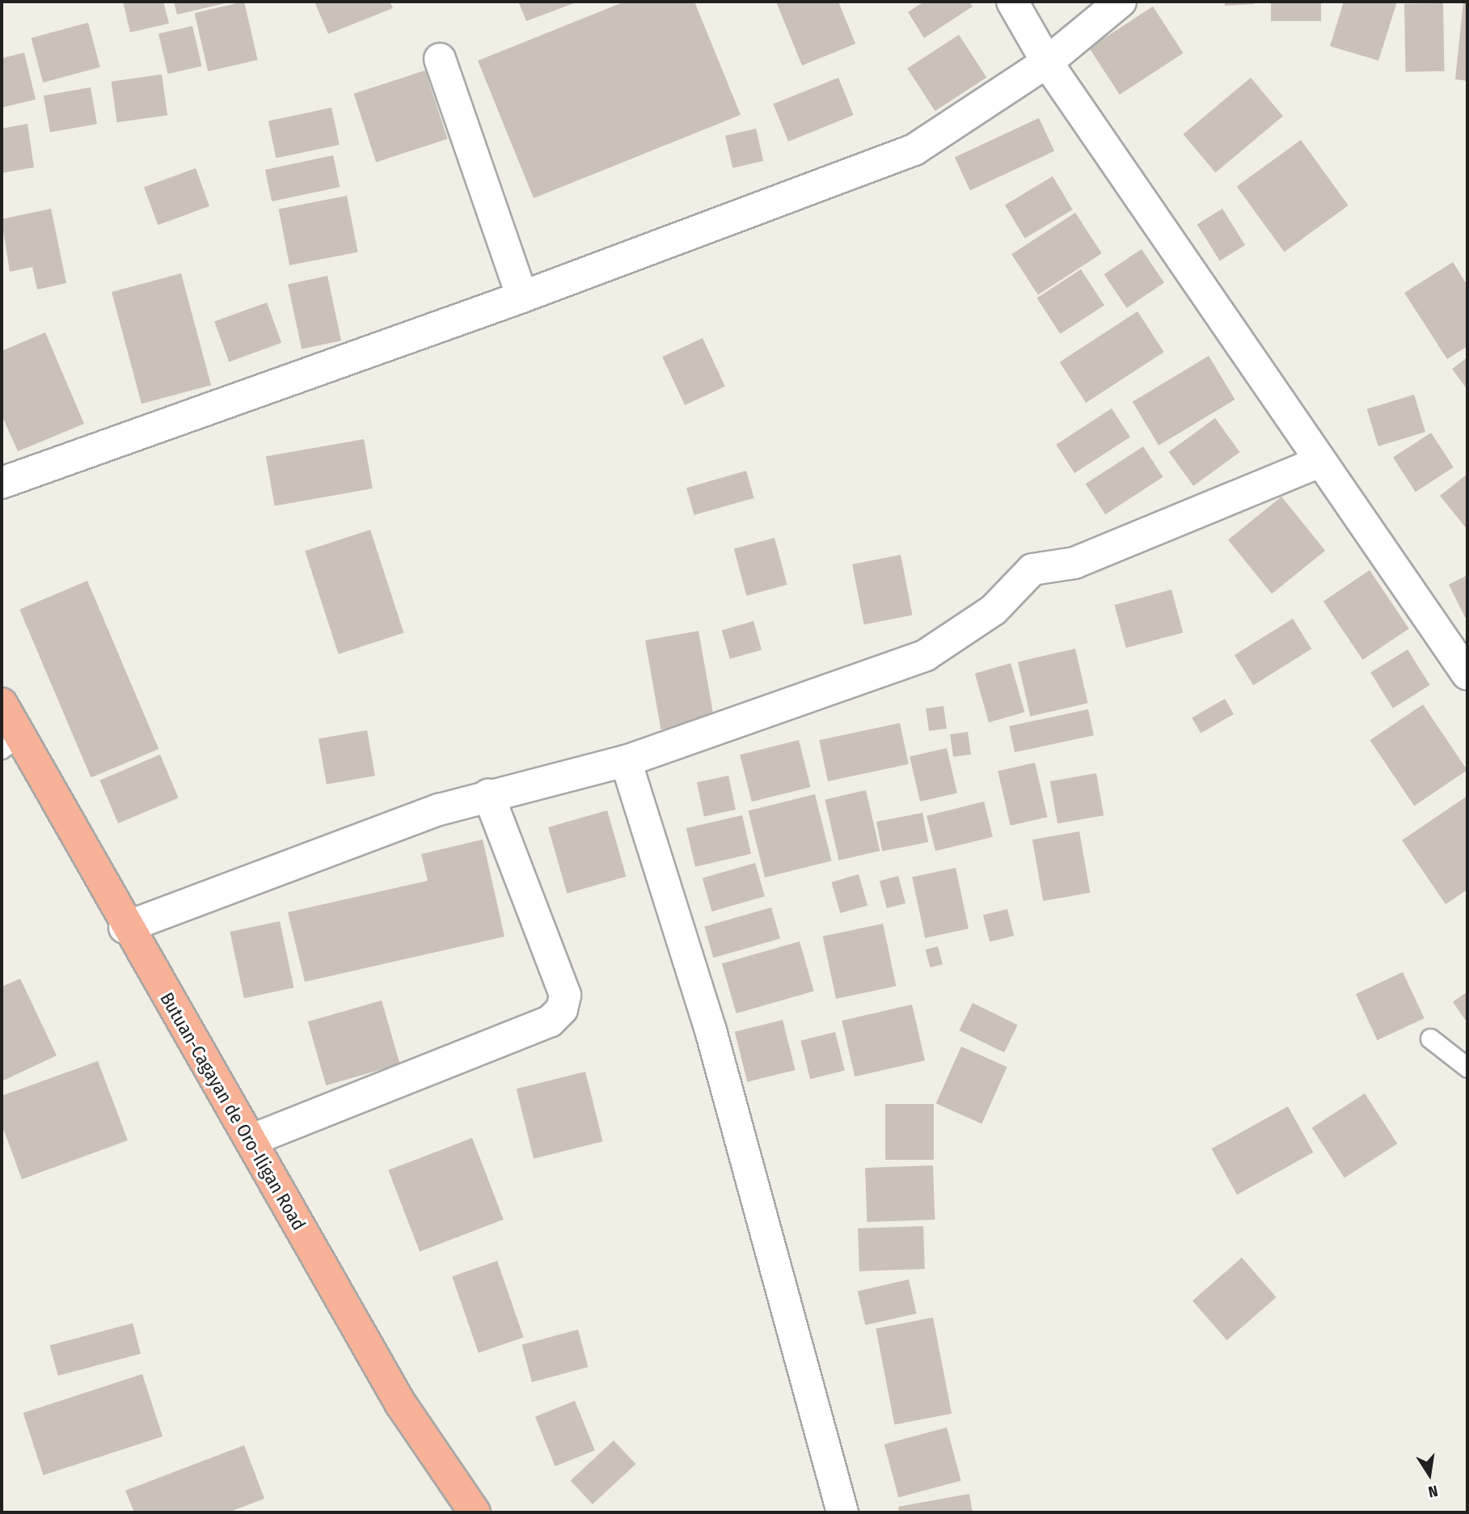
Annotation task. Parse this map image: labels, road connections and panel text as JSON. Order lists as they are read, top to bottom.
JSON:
{
  "streets": {
    "highway": ["Butuan-Cagayan de Oro-Iligan Road"]
  },
  "north": "bottom"
}
